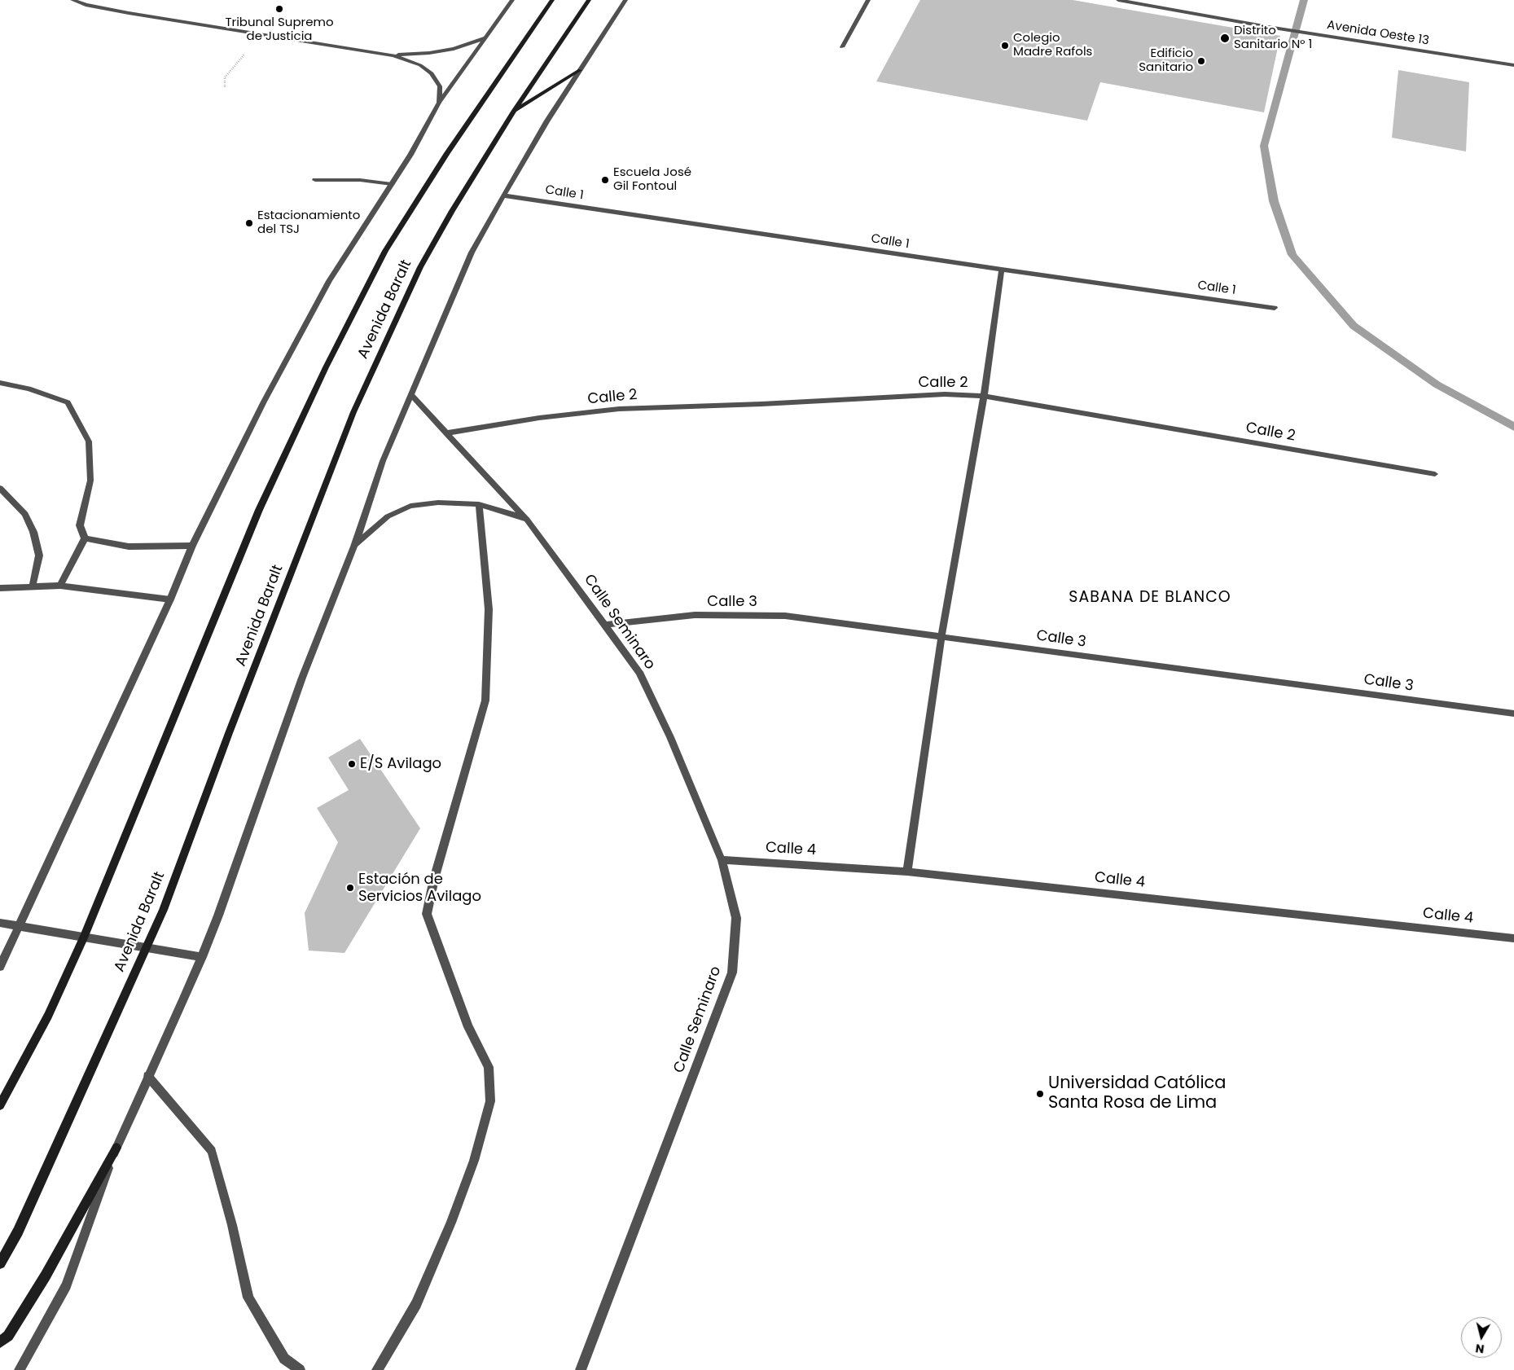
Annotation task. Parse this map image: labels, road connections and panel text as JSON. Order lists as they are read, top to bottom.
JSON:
{
  "streets": {
    "main road": ["Avenida Baralt"],
    "street": [
      "Avenida Oeste 13",
      "Calle 1",
      "Calle 2",
      "Calle 3",
      "Calle Seminaro",
      "Calle 4"
    ]
  },
  "crossings": [
    ["Calle 2", "Calle Seminaro"],
    ["Calle 3", "Calle Seminaro"],
    ["Calle Seminaro", "Calle 4"]
  ],
  "districts": ["SABANA DE BLANCO"],
  "places": [
    "Tribunal Supremo de Justicia",
    "Distrito Sanitario N° 1",
    "Colegio Madre Rafols",
    "Edificio Sanitario",
    "Escuela José Gil Fontoul",
    "Estacionamiento del TSJ",
    "E/S Avilago",
    "Estación de Servicios Avilago",
    "Universidad Católica Santa Rosa de Lima"
  ],
  "north": "bottom"
}
